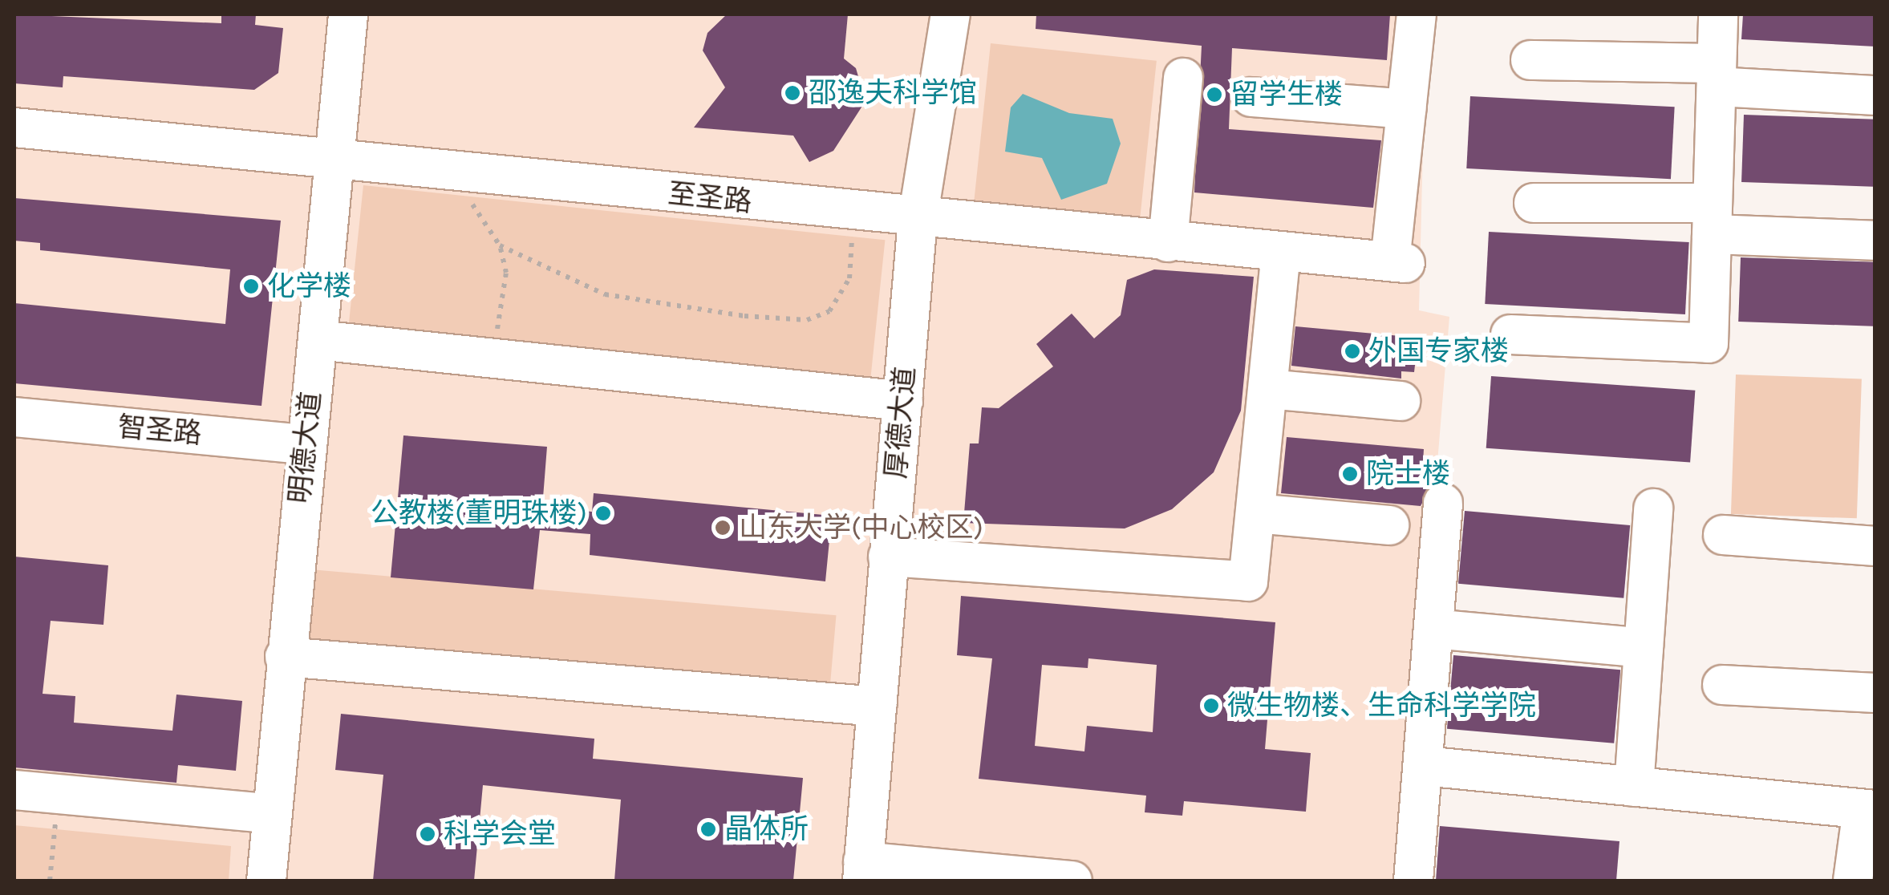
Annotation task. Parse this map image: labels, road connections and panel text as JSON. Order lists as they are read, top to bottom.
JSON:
{
  "streets": {
    "street": [
      "至圣路",
      "厚德大道",
      "智圣路",
      "明德大道"
    ]
  },
  "crossings": [
    ["至圣路", "厚德大道"],
    ["至圣路", "明德大道"],
    ["智圣路", "明德大道"]
  ],
  "places": [
    "邵逸夫科学馆",
    "留学生楼",
    "化学楼",
    "外国专家楼",
    "院士楼",
    "公教楼(董明珠楼)",
    "山东大学(中心校区)",
    "微生物楼、生命科学学院",
    "晶体所",
    "科学会堂"
  ]
}
